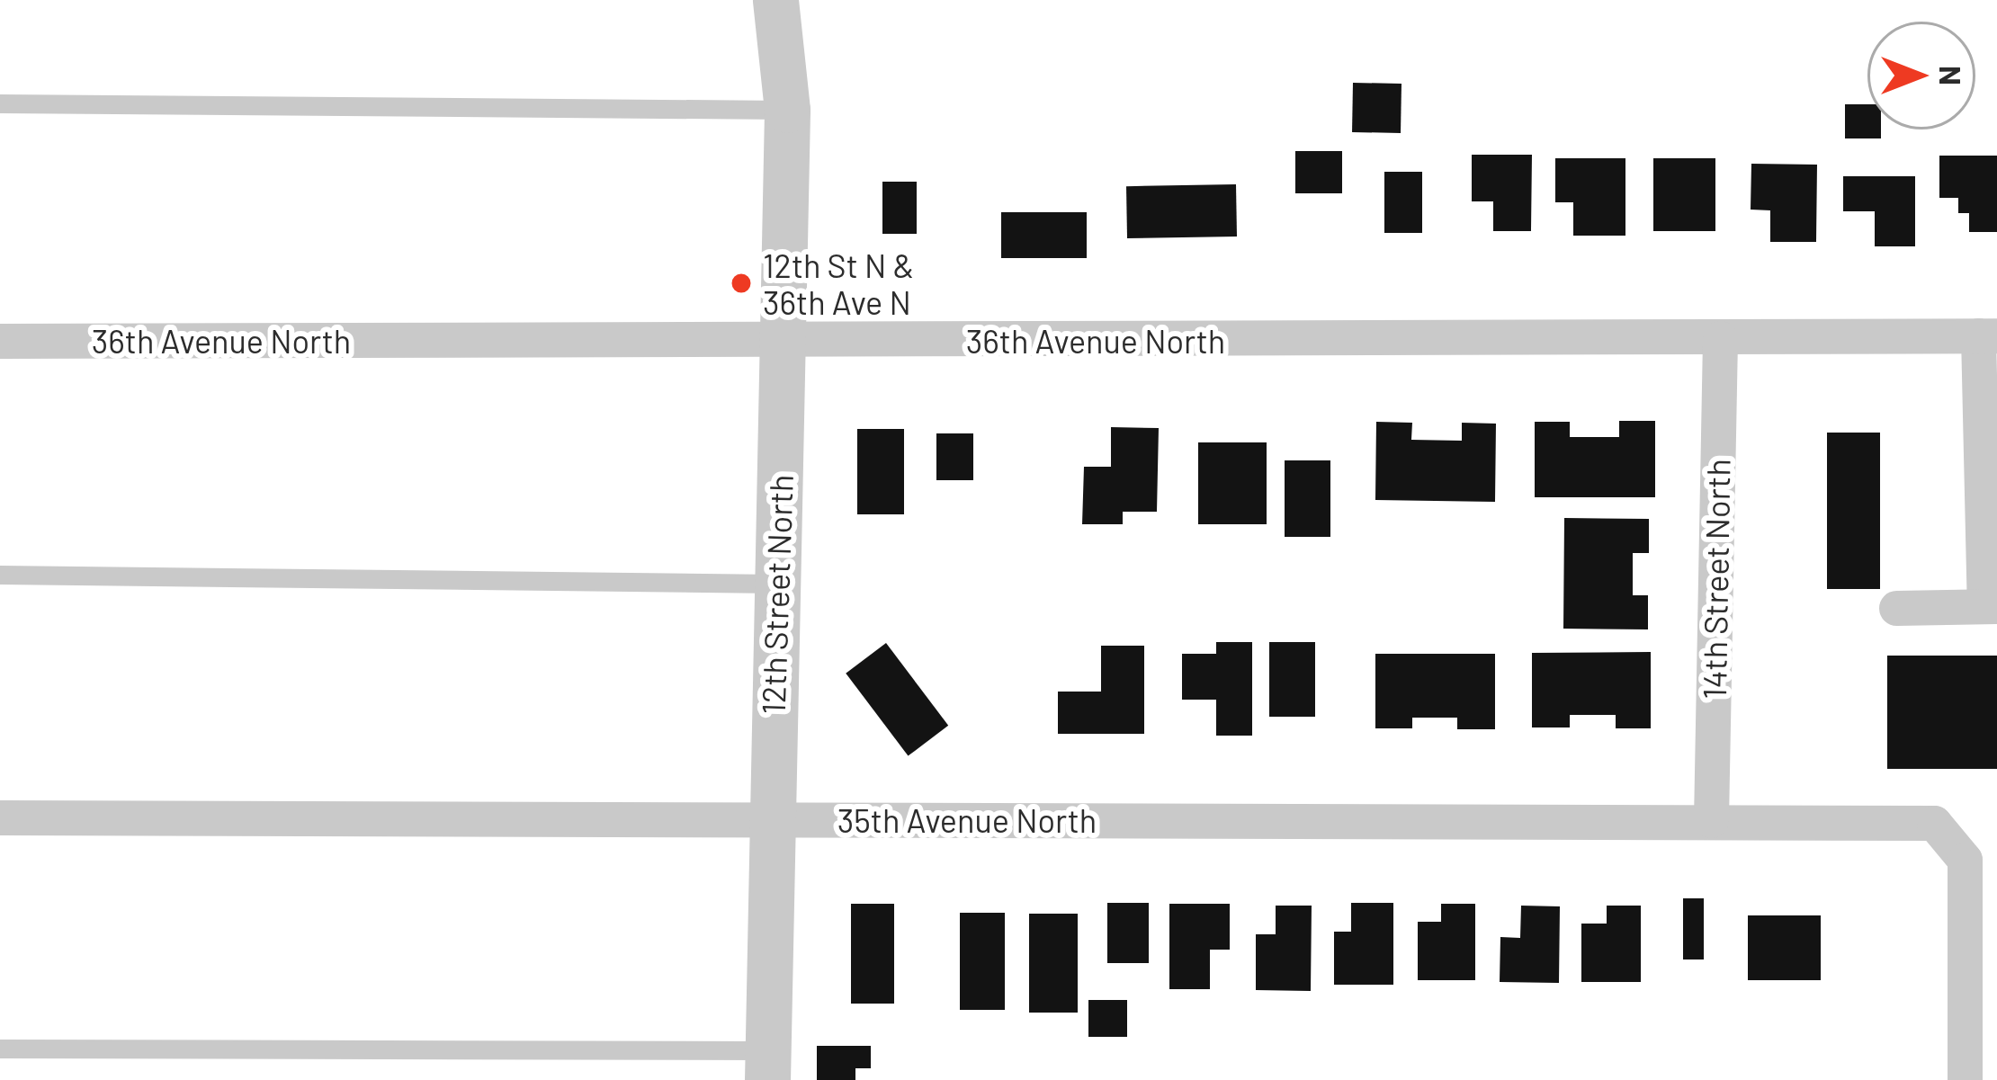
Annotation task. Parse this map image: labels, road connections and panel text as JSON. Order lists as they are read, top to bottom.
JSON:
{
  "streets": {
    "street": [
      "36th Avenue North",
      "14th Street North",
      "12th Street North",
      "35th Avenue North"
    ]
  },
  "crossings": [
    ["36th Avenue North", "14th Street North"],
    ["36th Avenue North", "12th Street North"],
    ["14th Street North", "35th Avenue North"],
    ["12th Street North", "35th Avenue North"]
  ],
  "places": ["12th St N & 36th Ave N"],
  "north": "right"
}
